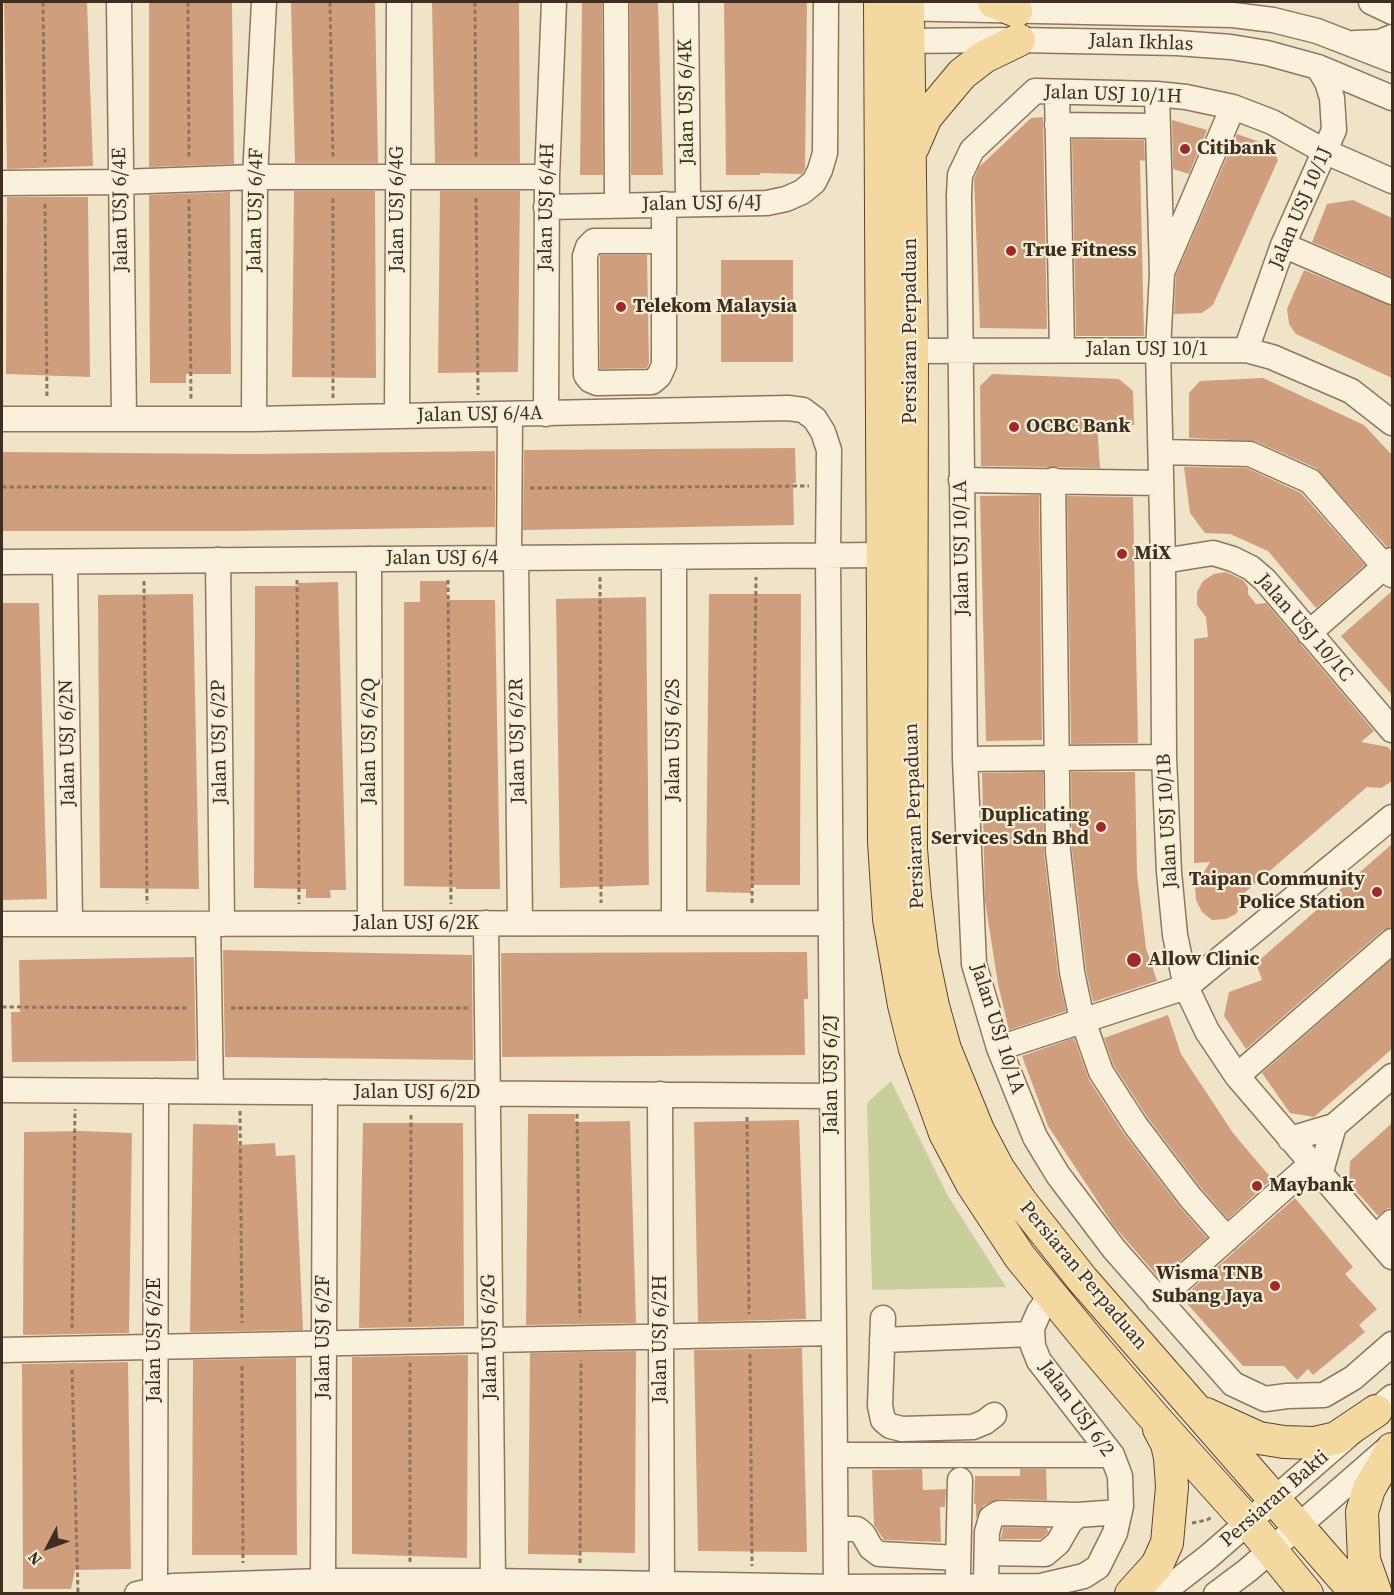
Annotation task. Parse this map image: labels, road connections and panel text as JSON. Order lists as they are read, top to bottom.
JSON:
{
  "streets": {
    "main road": ["Persiaran Perpaduan"],
    "street": [
      "Jalan Ikhlas",
      "Jalan USJ 10/1H",
      "Jalan USJ 6/4K",
      "Jalan USJ 6/4J",
      "Jalan USJ 6/4H",
      "Jalan USJ 10/1J",
      "Jalan USJ 6/4G",
      "Jalan USJ 6/4E",
      "Jalan USJ 6/4F",
      "Jalan USJ 10/1",
      "Jalan USJ 6/4A",
      "Jalan USJ 10/1A",
      "Jalan USJ 6/4",
      "Jalan USJ 10/1C",
      "Jalan USJ 6/2S",
      "Jalan USJ 6/2Q",
      "Jalan USJ 6/2R",
      "Jalan USJ 6/2P",
      "Jalan USJ 6/2N",
      "Jalan USJ 10/1B",
      "Jalan USJ 6/2K",
      "Jalan USJ 6/2J",
      "Jalan USJ 6/2D",
      "Jalan USJ 6/2F",
      "Jalan USJ 6/2G",
      "Jalan USJ 6/2H",
      "Jalan USJ 6/2E",
      "Jalan USJ 6/2",
      "Persiaran Bakti"
    ]
  },
  "crossings": [
    ["Jalan Ikhlas", "Jalan USJ 10/1J"],
    ["Jalan Ikhlas", "Persiaran Perpaduan"],
    ["Jalan USJ 10/1H", "Jalan USJ 10/1J"],
    ["Jalan USJ 10/1H", "Jalan USJ 10/1"],
    ["Jalan USJ 10/1H", "Jalan USJ 10/1A"],
    ["Jalan USJ 6/4K", "Jalan USJ 6/4J"],
    ["Jalan USJ 6/4J", "Jalan USJ 6/4H"],
    ["Jalan USJ 6/4H", "Jalan USJ 6/4A"],
    ["Jalan USJ 10/1J", "Jalan USJ 10/1"],
    ["Jalan USJ 6/4G", "Jalan USJ 6/4A"],
    ["Jalan USJ 6/4E", "Jalan USJ 6/4A"],
    ["Jalan USJ 6/4F", "Jalan USJ 6/4A"],
    ["Persiaran Perpaduan", "Jalan USJ 10/1"],
    ["Persiaran Perpaduan", "Jalan USJ 6/4"],
    ["Persiaran Perpaduan", "Persiaran Bakti"],
    ["Jalan USJ 10/1", "Jalan USJ 10/1A"],
    ["Jalan USJ 10/1", "Jalan USJ 10/1B"],
    ["Jalan USJ 6/4A", "Jalan USJ 6/4"],
    ["Jalan USJ 6/4A", "Jalan USJ 6/2R"],
    ["Jalan USJ 6/4A", "Jalan USJ 6/2J"],
    ["Jalan USJ 6/4", "Jalan USJ 6/2S"],
    ["Jalan USJ 6/4", "Jalan USJ 6/2Q"],
    ["Jalan USJ 6/4", "Jalan USJ 6/2R"],
    ["Jalan USJ 6/4", "Jalan USJ 6/2P"],
    ["Jalan USJ 6/4", "Jalan USJ 6/2N"],
    ["Jalan USJ 6/4", "Jalan USJ 6/2J"],
    ["Jalan USJ 10/1C", "Jalan USJ 10/1B"],
    ["Jalan USJ 6/2S", "Jalan USJ 6/2K"],
    ["Jalan USJ 6/2Q", "Jalan USJ 6/2K"],
    ["Jalan USJ 6/2R", "Jalan USJ 6/2K"],
    ["Jalan USJ 6/2P", "Jalan USJ 6/2K"],
    ["Jalan USJ 6/2P", "Jalan USJ 6/2D"],
    ["Jalan USJ 6/2N", "Jalan USJ 6/2K"],
    ["Jalan USJ 6/2K", "Jalan USJ 6/2J"],
    ["Jalan USJ 6/2K", "Jalan USJ 6/2G"],
    ["Jalan USJ 6/2J", "Jalan USJ 6/2D"],
    ["Jalan USJ 6/2J", "Jalan USJ 6/2"],
    ["Jalan USJ 6/2D", "Jalan USJ 6/2F"],
    ["Jalan USJ 6/2D", "Jalan USJ 6/2G"],
    ["Jalan USJ 6/2D", "Jalan USJ 6/2H"],
    ["Jalan USJ 6/2D", "Jalan USJ 6/2E"],
    ["Jalan USJ 6/2F", "Jalan USJ 6/2"],
    ["Jalan USJ 6/2G", "Jalan USJ 6/2"],
    ["Jalan USJ 6/2H", "Jalan USJ 6/2"],
    ["Jalan USJ 6/2E", "Jalan USJ 6/2"]
  ],
  "places": [
    "Citibank",
    "True Fitness",
    "Telekom Malaysia",
    "OCBC Bank",
    "MiX",
    "Duplicating Services Sdn Bhd",
    "Taipan Community Police Station",
    "Allow Clinic",
    "Maybank",
    "Wisma TNB Subang Jaya"
  ],
  "north": "bottom left"
}
